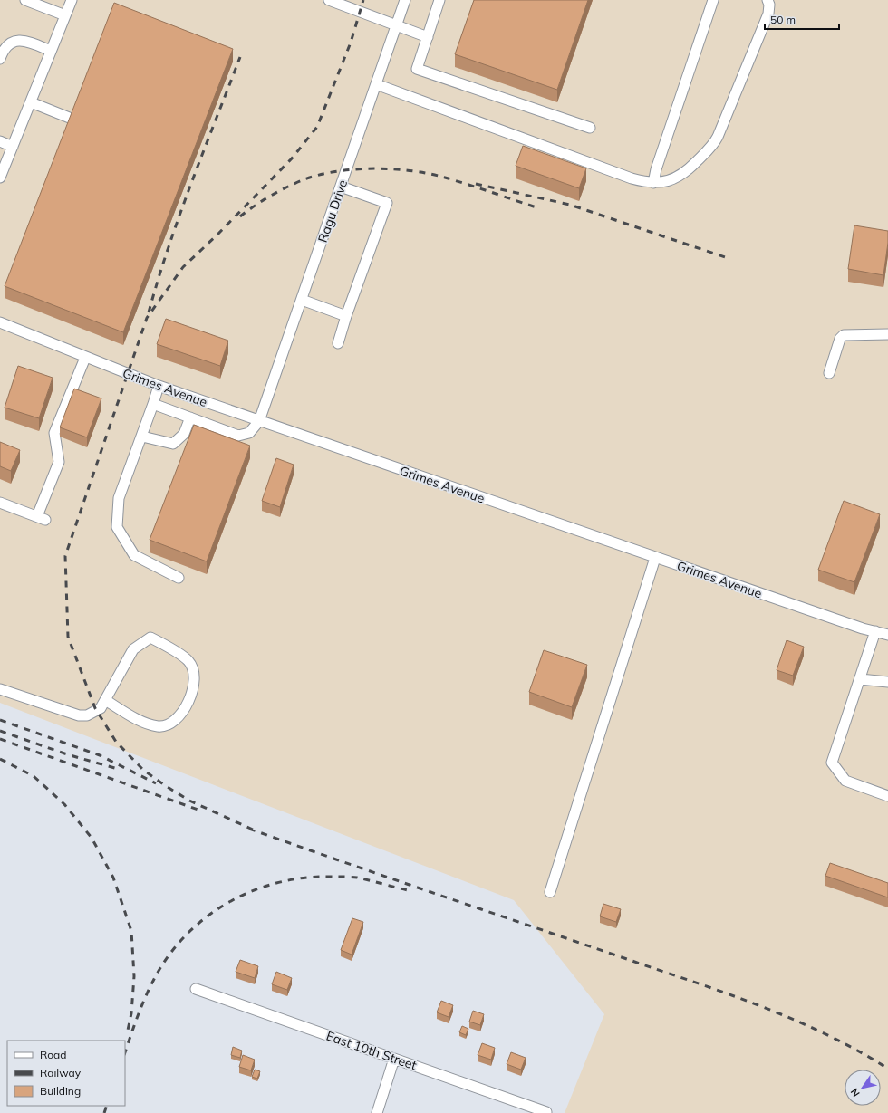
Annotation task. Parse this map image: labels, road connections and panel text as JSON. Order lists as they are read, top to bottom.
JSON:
{
  "streets": {
    "street": ["Ragu Drive", "Grimes Avenue", "East 10th Street"]
  },
  "crossings": [
    ["Ragu Drive", "Grimes Avenue"]
  ],
  "legend": ["Road", "Railway", "Building"],
  "scale_bar": "50 m",
  "north": "bottom left"
}
